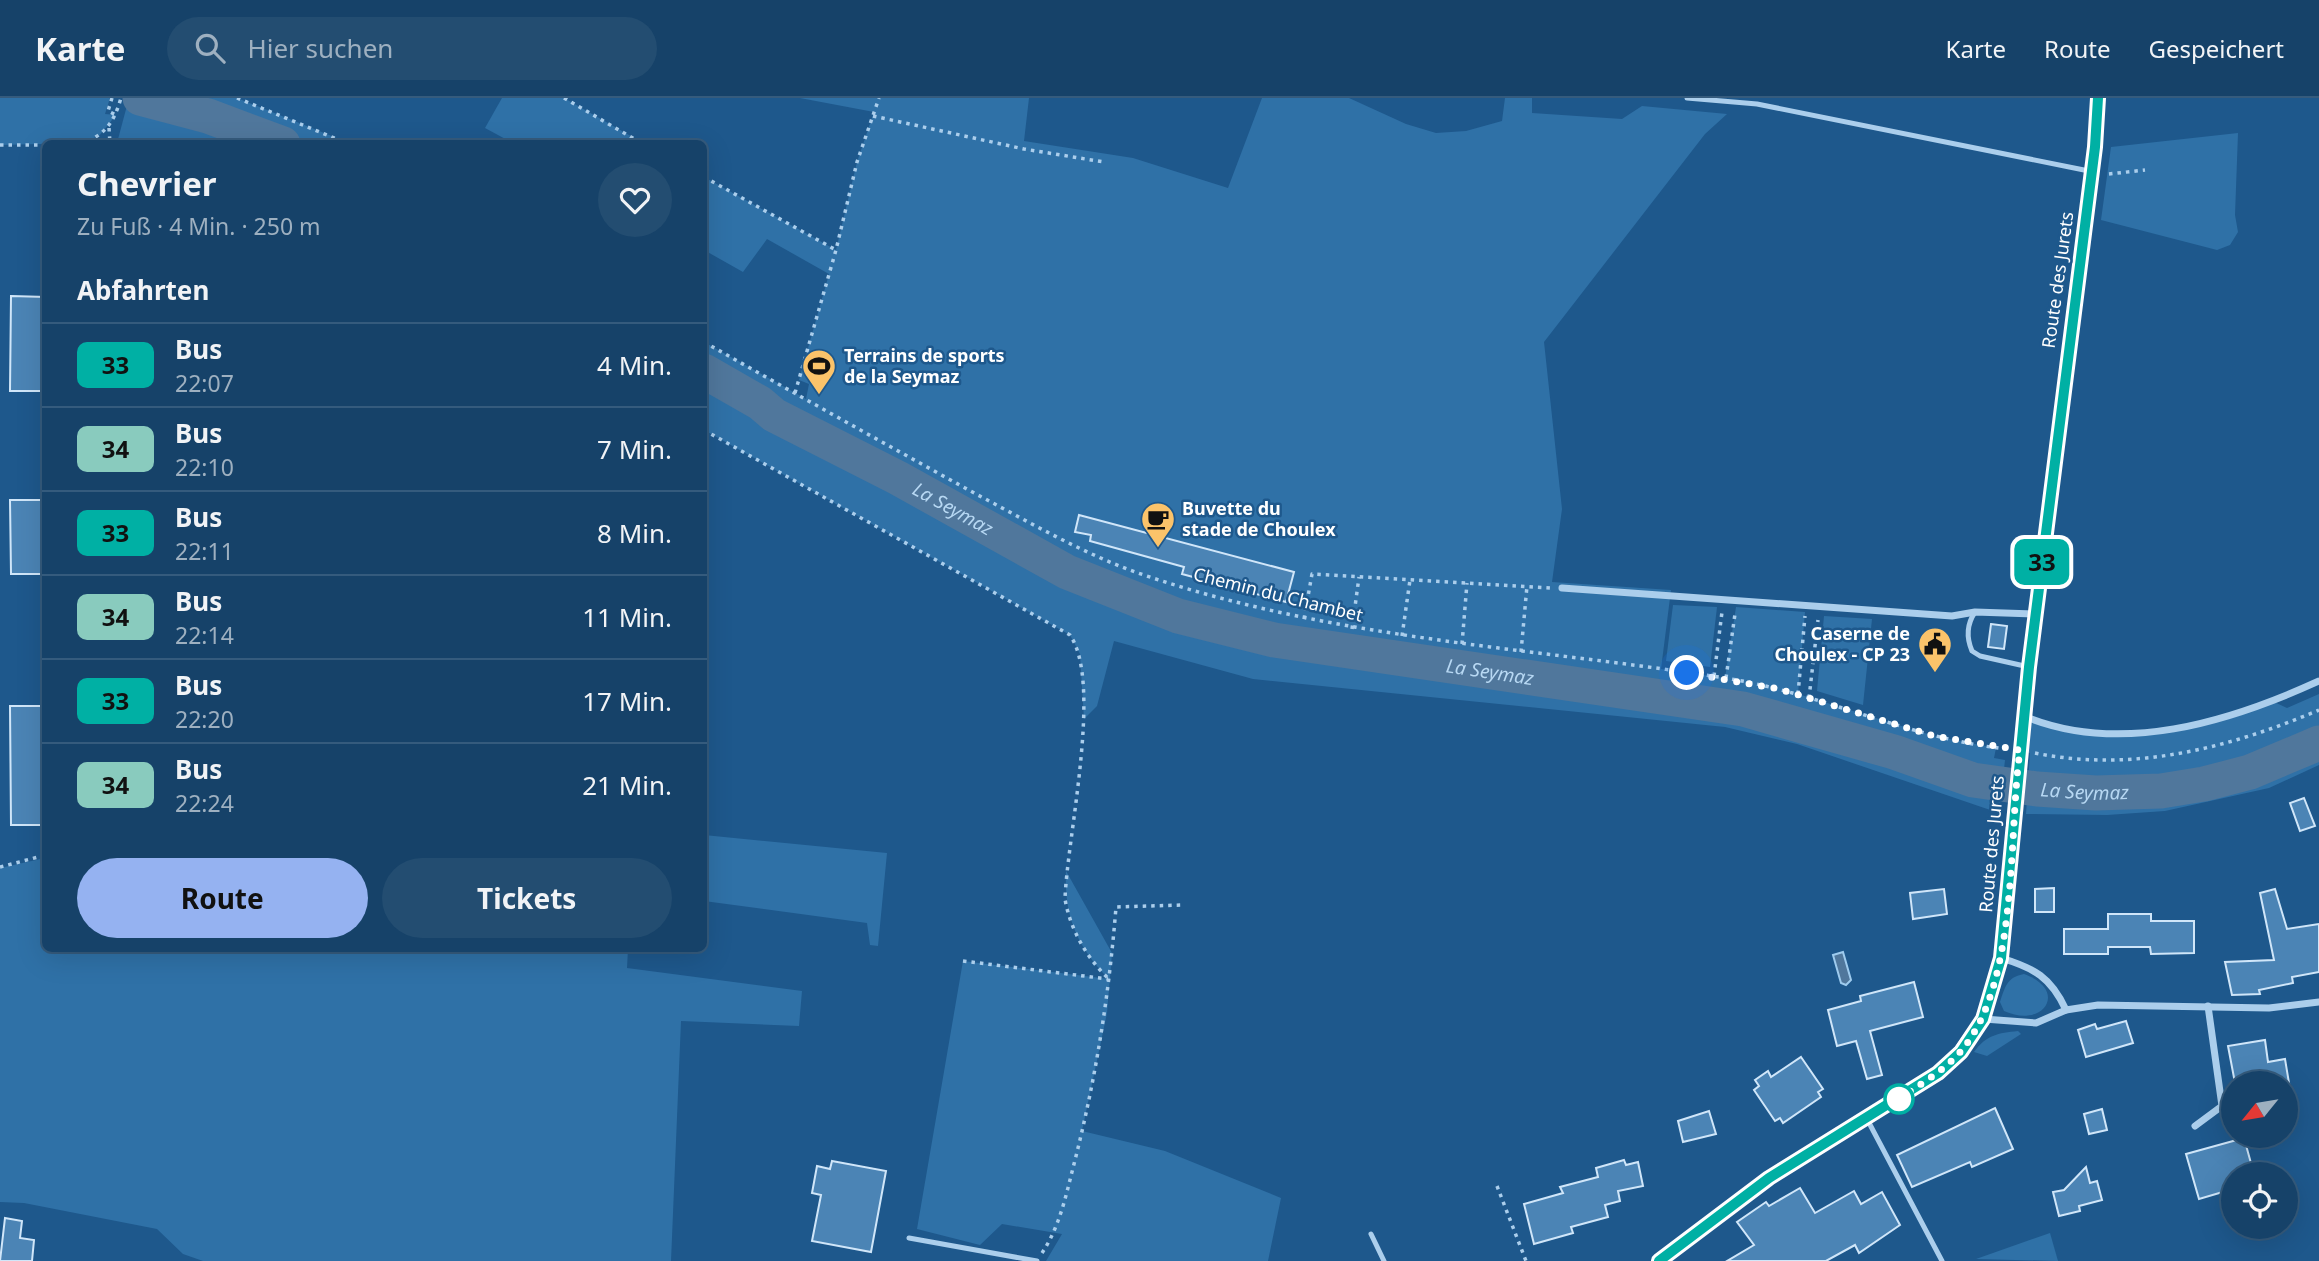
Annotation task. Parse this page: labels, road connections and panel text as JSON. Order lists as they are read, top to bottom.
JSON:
{
  "streets": {
    "street": ["Route des Jurets"],
    "path": ["Chemin du Chambet"]
  },
  "crossings": [
    ["Route des Jurets", "Chemin du Chambet"]
  ],
  "water": ["La Seymaz"],
  "places": {
    "sports": ["Terrains de sports de la Seymaz"],
    "cafe": ["Buvette du stade de Choulex"],
    "public building": ["Caserne de Choulex - CP 23"]
  },
  "lines": ["bus line 33"],
  "north": "bottom left",
  "page": {
    "header": "Karte",
    "search": "Hier suchen",
    "nav": ["Karte", "Route", "Gespeichert"],
    "on_map": "33",
    "heading": [
      ["Chevrier", "Zu Fuß · 4 Min. · 250 m"],
      "Abfahrten"
    ],
    "list": [
      {
        "mark": "33",
        "name": "Bus",
        "note": "22:07",
        "value": "4 Min."
      },
      {
        "mark": "34",
        "name": "Bus",
        "note": "22:10",
        "value": "7 Min."
      },
      {
        "mark": "33",
        "name": "Bus",
        "note": "22:11",
        "value": "8 Min."
      },
      {
        "mark": "34",
        "name": "Bus",
        "note": "22:14",
        "value": "11 Min."
      },
      {
        "mark": "33",
        "name": "Bus",
        "note": "22:20",
        "value": "17 Min."
      },
      {
        "mark": "34",
        "name": "Bus",
        "note": "22:24",
        "value": "21 Min."
      }
    ],
    "buttons": ["Route", "Tickets"]
  }
}
